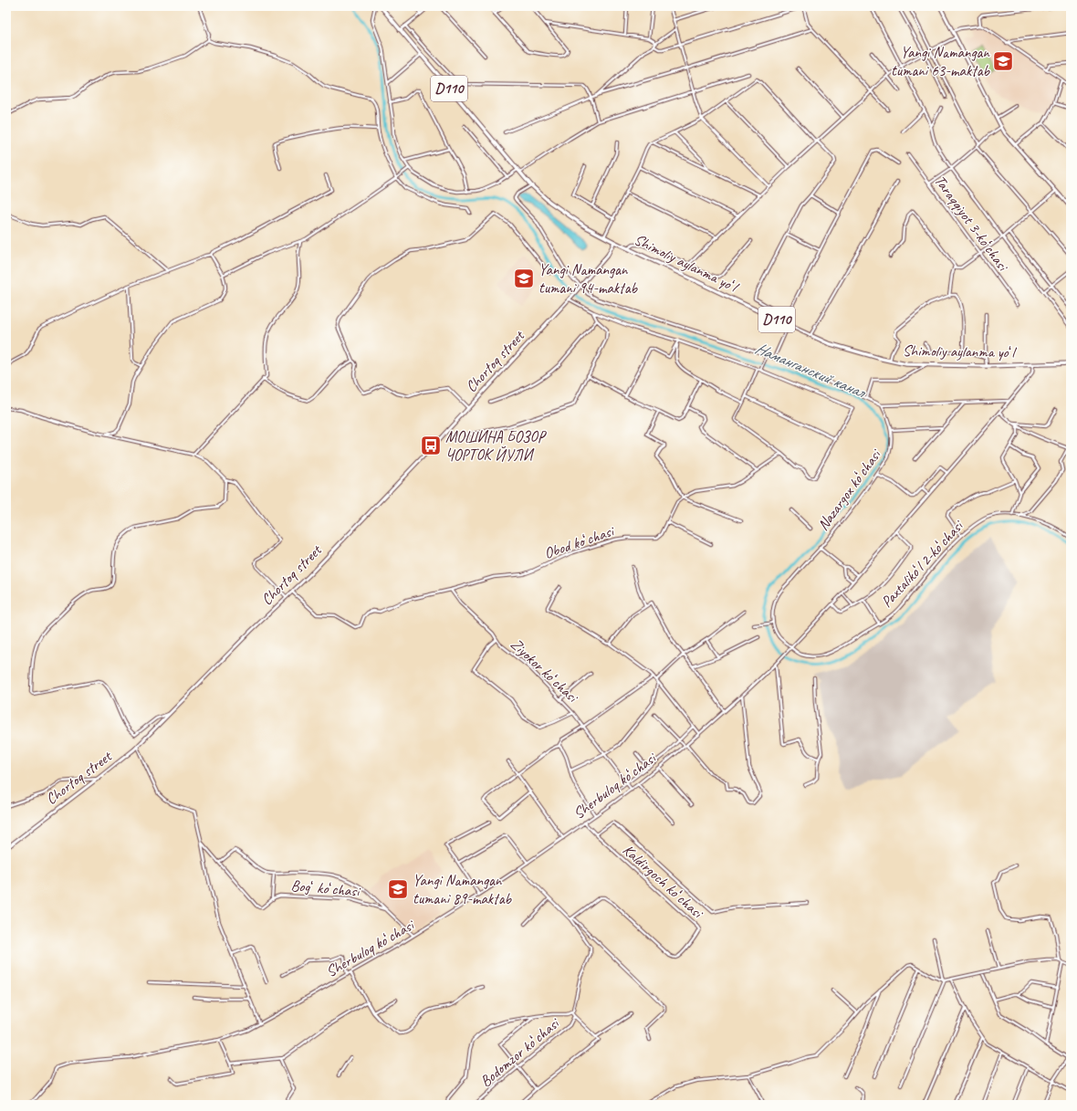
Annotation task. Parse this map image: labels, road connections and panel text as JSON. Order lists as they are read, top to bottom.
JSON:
{
  "streets": {
    "main road": ["D110", "Shimoliy aylanma yoʻl", "Chortoq street"],
    "street": [
      "Taraqqiyot 3-koʻchasi",
      "Nazargox koʻchasi",
      "Obod koʻchasi",
      "Paxtalikoʻl 2-koʻchasi",
      "Ziyokor koʻchasi",
      "Sherbuloq koʻchasi",
      "Kaldirgoch koʻchasi",
      "Bogʻ koʻchasi",
      "Bodomzor koʻchasi"
    ]
  },
  "crossings": [
    ["Shimoliy aylanma yoʻl", "Chortoq street"],
    ["Shimoliy aylanma yoʻl", "Sherbuloq koʻchasi"],
    ["Chortoq street", "Bogʻ koʻchasi"],
    ["Nazargox koʻchasi", "Paxtalikoʻl 2-koʻchasi"],
    ["Nazargox koʻchasi", "Sherbuloq koʻchasi"],
    ["Obod koʻchasi", "Ziyokor koʻchasi"],
    ["Paxtalikoʻl 2-koʻchasi", "Sherbuloq koʻchasi"],
    ["Ziyokor koʻchasi", "Sherbuloq koʻchasi"],
    ["Sherbuloq koʻchasi", "Kaldirgoch koʻchasi"],
    ["Sherbuloq koʻchasi", "Bogʻ koʻchasi"],
    ["Kaldirgoch koʻchasi", "Bodomzor koʻchasi"]
  ],
  "water": ["Наманганский канал"],
  "places": {
    "school or university": ["Yangi Namangan tumani 63-maktab", "Yangi Namangan tumani 94-maktab", "Yangi Namangan tumani 89-maktab"],
    "bus stop": ["МОШИНА БОЗОР ЧОРТОК ЙУЛИ"]
  }
}
